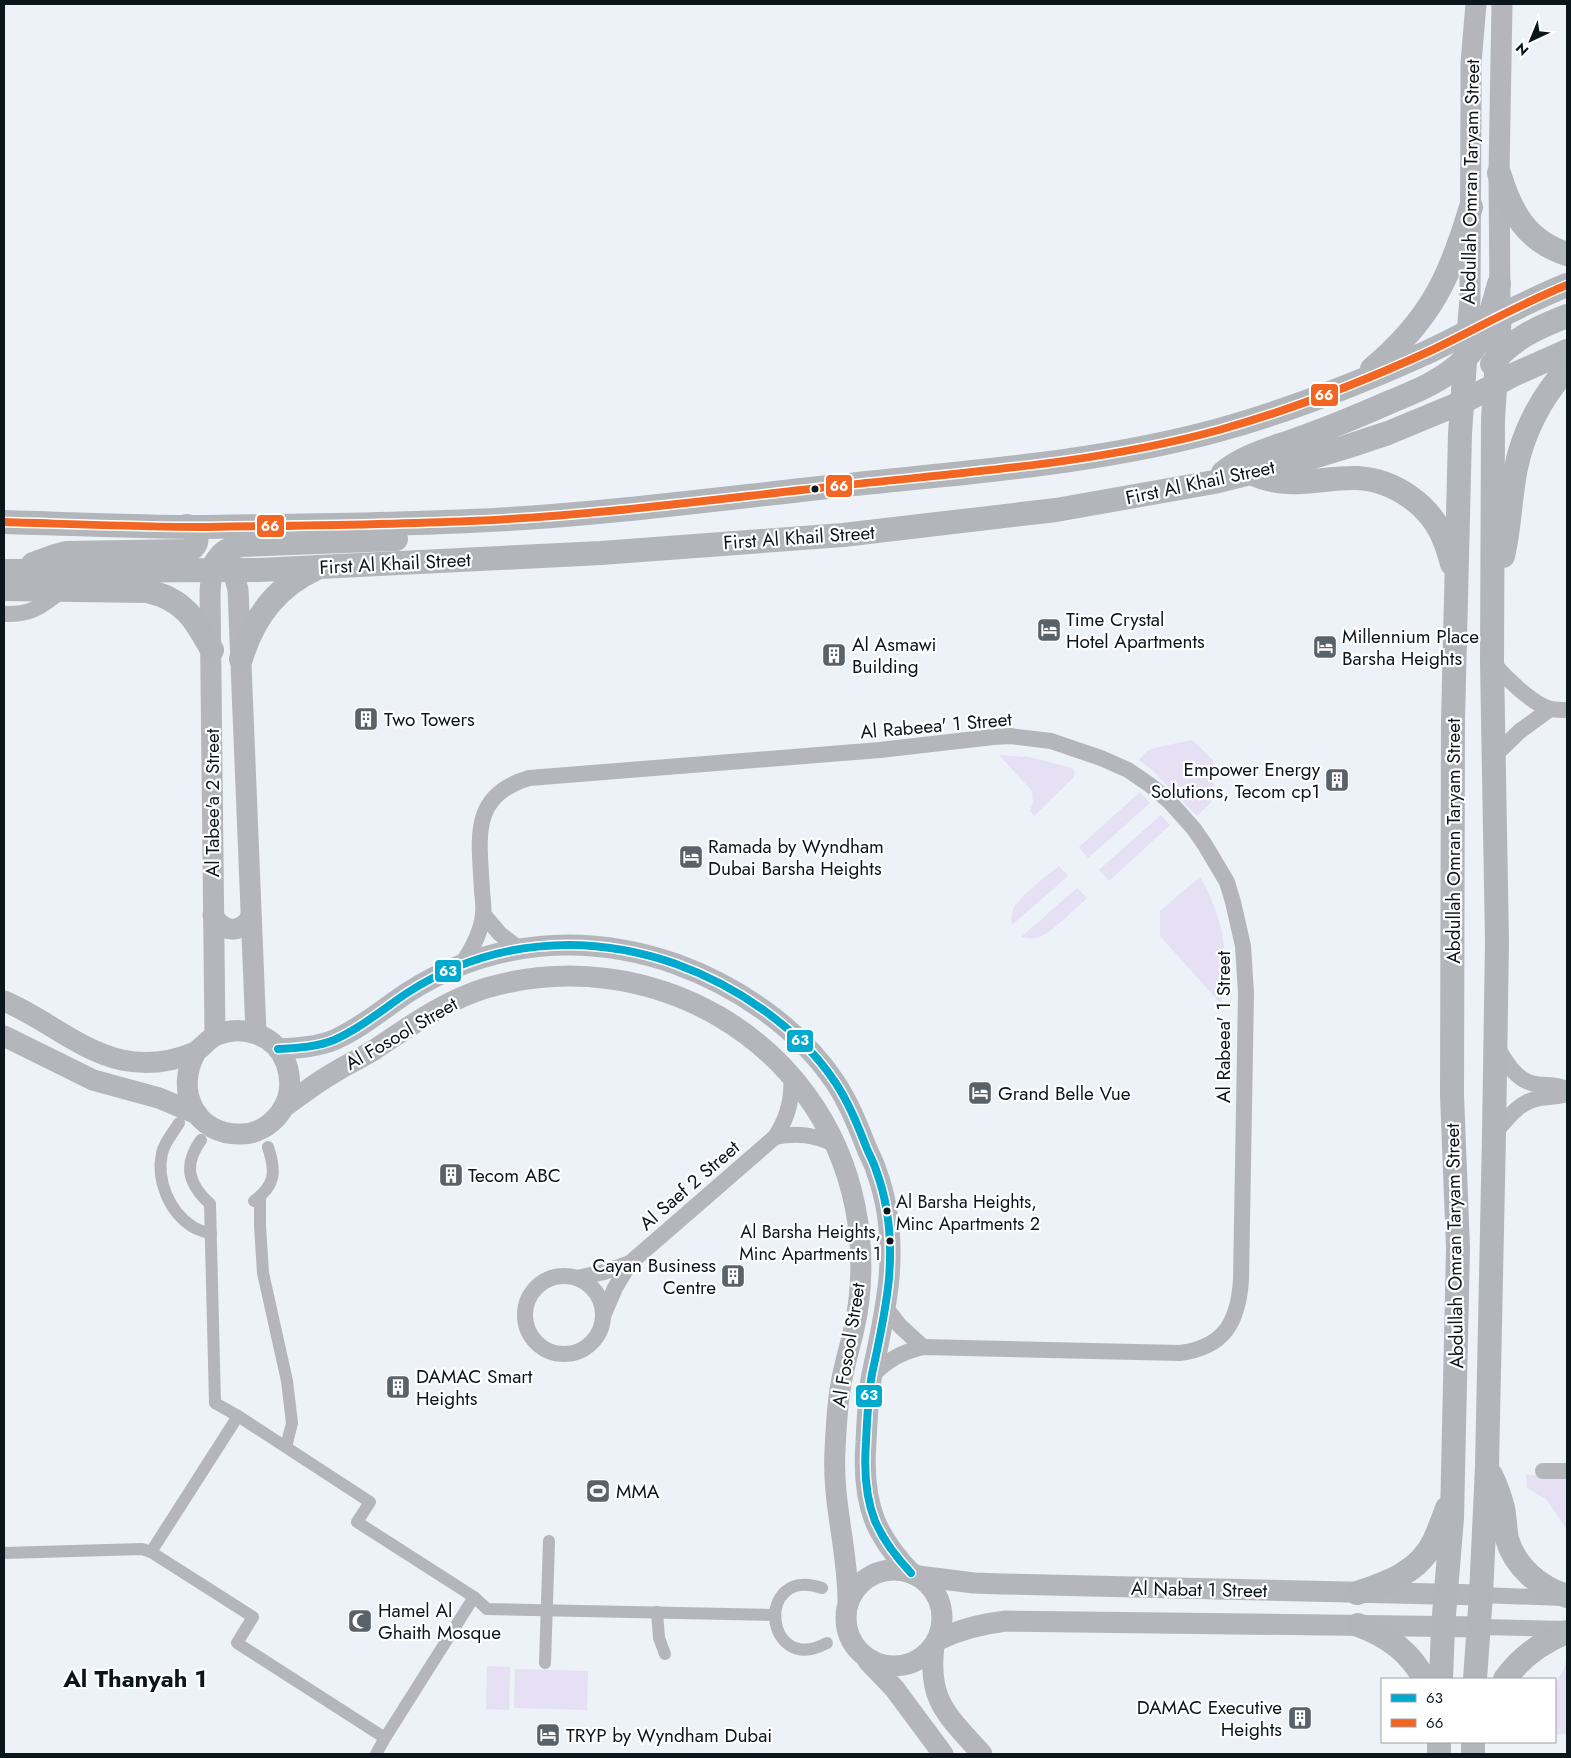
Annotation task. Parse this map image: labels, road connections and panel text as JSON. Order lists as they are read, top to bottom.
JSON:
{
  "streets": {
    "main road": ["Abdullah Omran Taryam Street", "First Al Khail Street"],
    "street": [
      "Al Rabeea' 1 Street",
      "Al Tabee'a 2 Street",
      "Al Fosool Street",
      "Al Saef 2 Street",
      "Al Nabat 1 Street"
    ]
  },
  "crossings": [
    ["Abdullah Omran Taryam Street", "First Al Khail Street"],
    ["Abdullah Omran Taryam Street", "Al Nabat 1 Street"],
    ["First Al Khail Street", "Al Tabee'a 2 Street"],
    ["Al Rabeea' 1 Street", "Al Fosool Street"],
    ["Al Tabee'a 2 Street", "Al Fosool Street"],
    ["Al Fosool Street", "Al Saef 2 Street"],
    ["Al Fosool Street", "Al Nabat 1 Street"]
  ],
  "districts": ["Al Thanyah 1"],
  "places": {
    "hotel": [
      "Time Crystal Hotel Apartments",
      "Millennium Place Barsha Heights",
      "Ramada by Wyndham Dubai Barsha Heights",
      "Grand Belle Vue",
      "TRYP by Wyndham Dubai"
    ],
    "building": [
      "Al Asmawi Building",
      "Two Towers",
      "Empower Energy Solutions, Tecom cp1",
      "Tecom ABC",
      "Cayan Business Centre",
      "DAMAC Smart Heights",
      "DAMAC Executive Heights"
    ],
    "other": ["Al Barsha Heights, Minc Apartments 2", "Al Barsha Heights, Minc Apartments 1"],
    "sports": ["MMA"],
    "mosque": ["Hamel Al Ghaith Mosque"]
  },
  "lines": ["transit line 66", "transit line 63"],
  "legend": ["63", "66"],
  "north": "bottom left"
}
